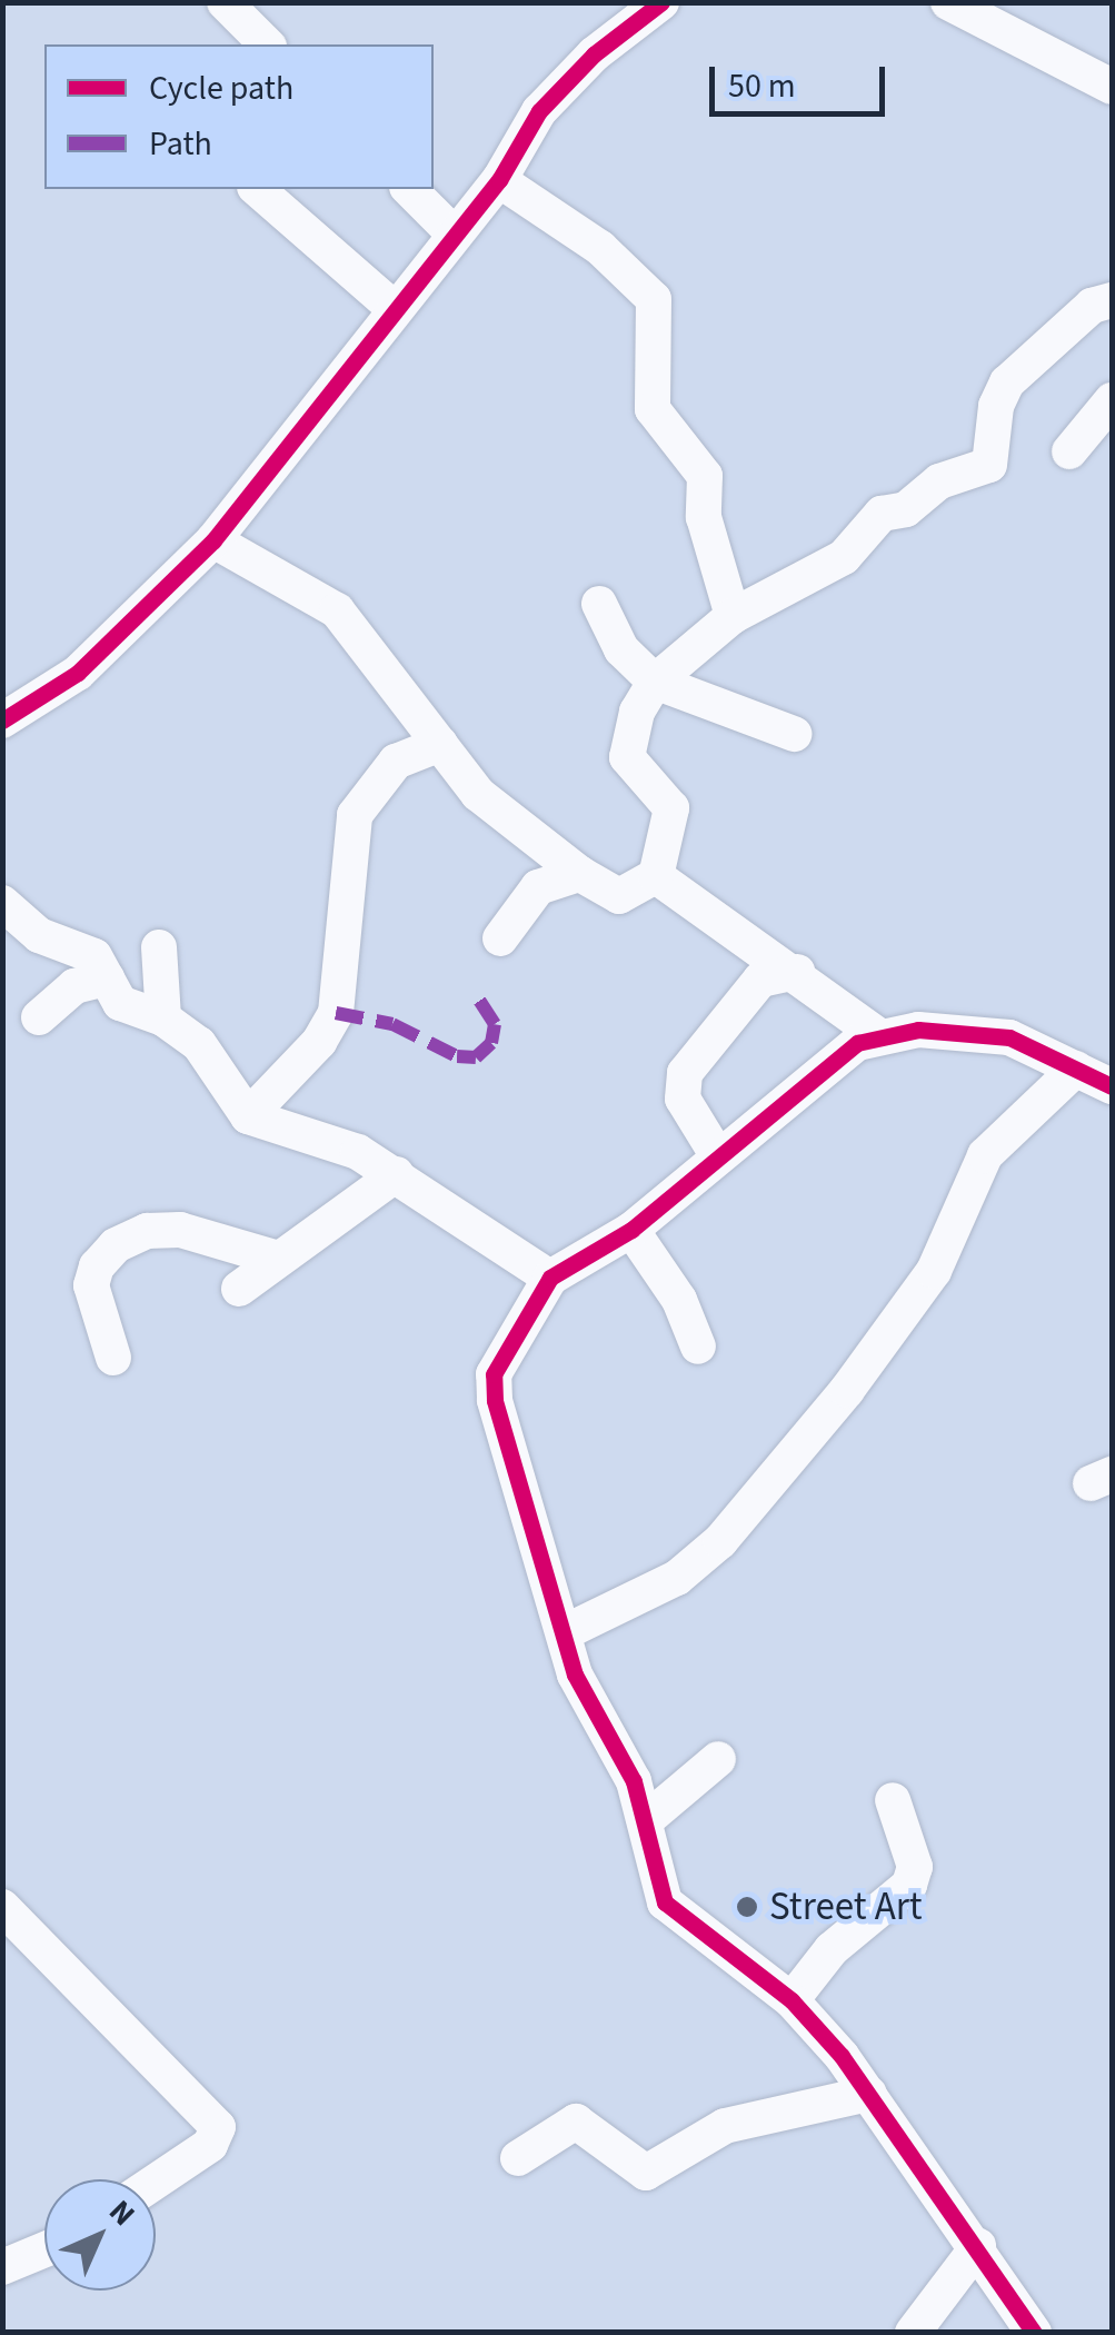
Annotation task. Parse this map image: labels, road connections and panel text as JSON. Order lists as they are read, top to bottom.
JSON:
{
  "places": ["Street Art"],
  "legend": ["Cycle path", "Path"],
  "scale_bar": "50 m",
  "north": "top right"
}
